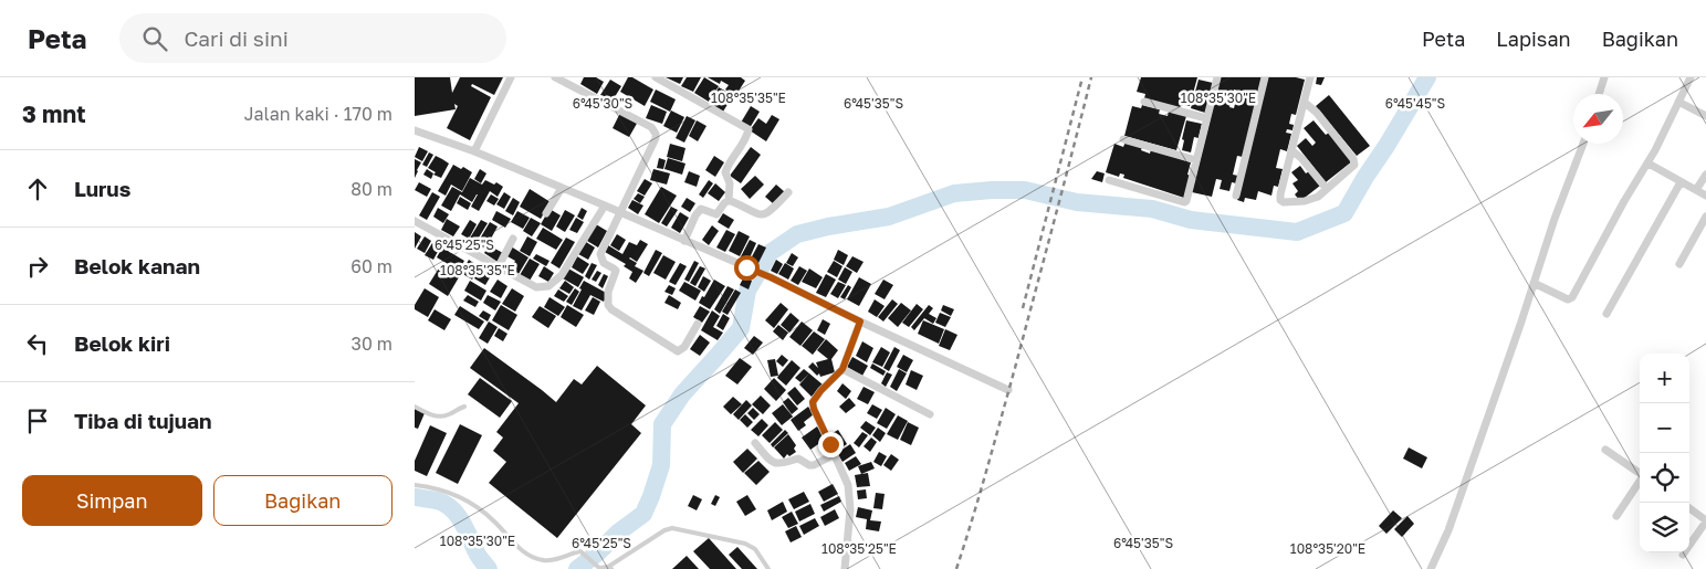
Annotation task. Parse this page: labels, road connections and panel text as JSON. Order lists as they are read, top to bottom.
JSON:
{
  "north": "bottom left",
  "page": {
    "header": "Peta",
    "search": "Cari di sini",
    "nav": ["Peta", "Lapisan", "Bagikan"],
    "heading": ["3 mnt", "Jalan kaki · 170 m"],
    "list": [
      ["Lurus", "80 m"],
      ["Belok kanan", "60 m"],
      ["Belok kiri", "30 m"],
      "Tiba di tujuan"
    ],
    "map_buttons": ["+", "−"],
    "buttons": ["Simpan", "Bagikan"]
  },
  "coordinates": [
    "108°35'35\"E",
    "108°35'30\"E",
    "6°45'30\"S",
    "6°45'35\"S",
    "6°45'45\"S",
    "6°45'25\"S",
    "108°35'25\"E",
    "108°35'20\"E"
  ]
}
